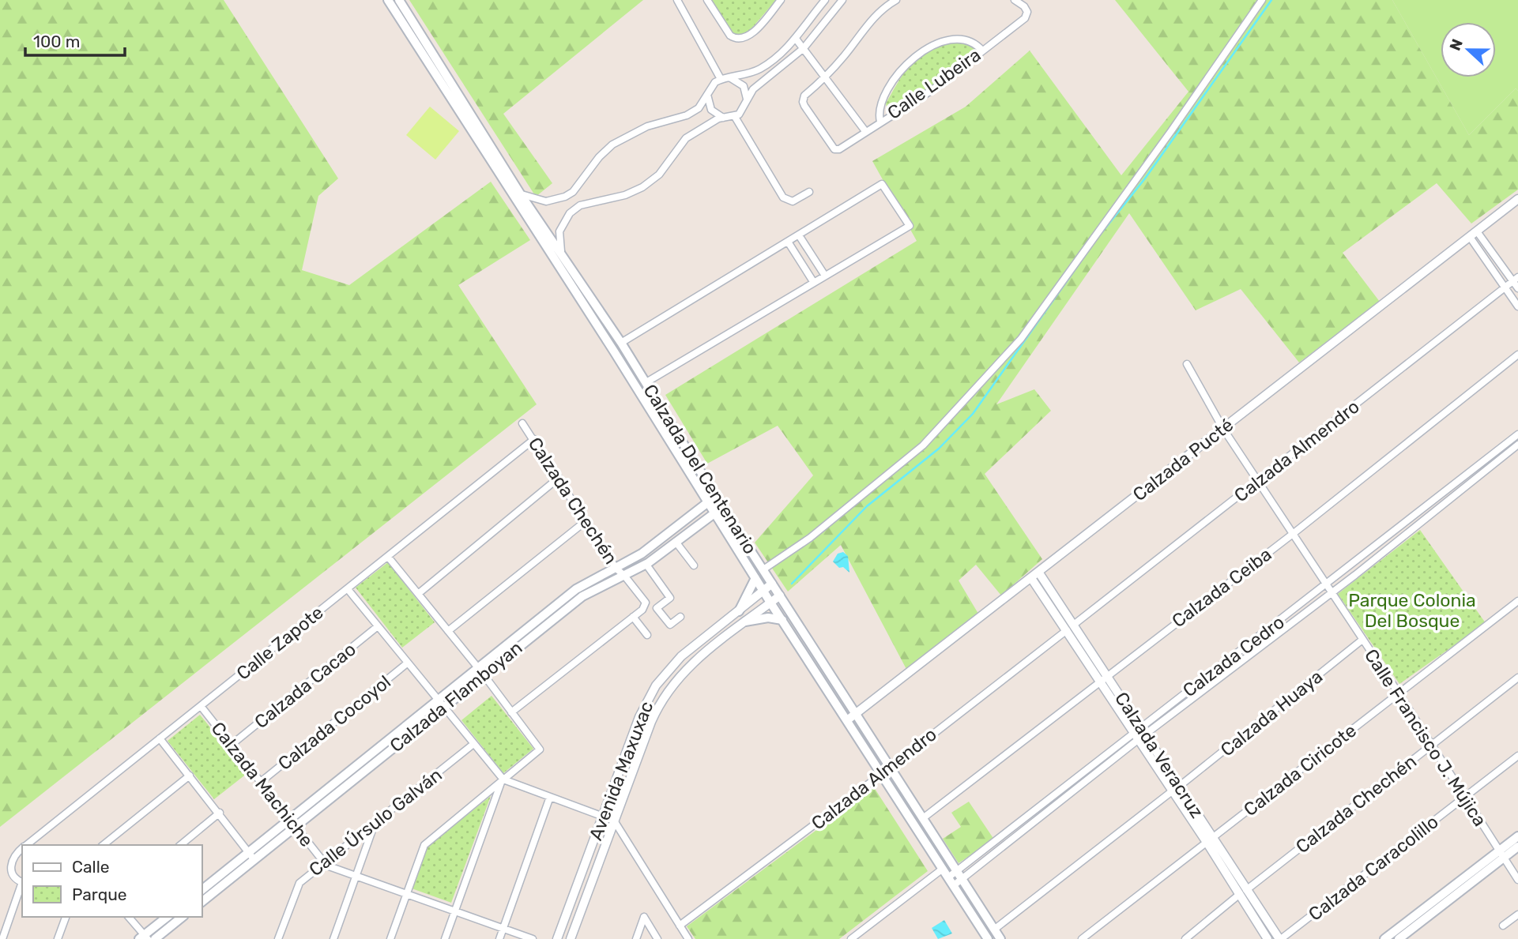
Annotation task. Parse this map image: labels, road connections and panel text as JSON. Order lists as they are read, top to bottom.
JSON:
{
  "streets": {
    "main road": ["Calzada Del Centenario", "Calzada Flamboyan"],
    "street": [
      "Calle Lubeira",
      "Calzada Almendro",
      "Calzada Pucté",
      "Calzada Chechén",
      "Calzada Ceiba",
      "Calle Zapote",
      "Calzada Cedro",
      "Calzada Cacao",
      "Calzada Huaya",
      "Calzada Cocoyol",
      "Calle Francisco J. Mújica",
      "Calzada Veracruz",
      "Calzada Ciricote",
      "Avenida Maxuxac",
      "Calzada Machiche",
      "Calle Úrsulo Galván",
      "Calzada Caracolillo"
    ]
  },
  "crossings": [
    ["Calzada Almendro", "Calzada Del Centenario"],
    ["Calzada Almendro", "Calle Francisco J. Mújica"],
    ["Calzada Almendro", "Calzada Veracruz"],
    ["Calzada Pucté", "Calzada Del Centenario"],
    ["Calzada Pucté", "Calle Francisco J. Mújica"],
    ["Calzada Pucté", "Calzada Veracruz"],
    ["Calzada Del Centenario", "Calzada Ceiba"],
    ["Calzada Del Centenario", "Calzada Cedro"],
    ["Calzada Del Centenario", "Calzada Flamboyan"],
    ["Calzada Del Centenario", "Avenida Maxuxac"],
    ["Calzada Chechén", "Calle Zapote"],
    ["Calzada Chechén", "Calzada Flamboyan"],
    ["Calzada Chechén", "Calle Francisco J. Mújica"],
    ["Calzada Chechén", "Calzada Veracruz"],
    ["Calzada Ceiba", "Calle Francisco J. Mújica"],
    ["Calzada Ceiba", "Calzada Veracruz"],
    ["Calle Zapote", "Calzada Machiche"],
    ["Calzada Cedro", "Calle Francisco J. Mújica"],
    ["Calzada Cedro", "Calzada Veracruz"],
    ["Calzada Cacao", "Calzada Machiche"],
    ["Calzada Flamboyan", "Calzada Machiche"],
    ["Calzada Huaya", "Calle Francisco J. Mújica"],
    ["Calzada Huaya", "Calzada Veracruz"],
    ["Calzada Cocoyol", "Calzada Machiche"],
    ["Calle Francisco J. Mújica", "Calzada Ciricote"],
    ["Calle Francisco J. Mújica", "Calzada Caracolillo"],
    ["Calzada Veracruz", "Calzada Ciricote"],
    ["Calzada Veracruz", "Calzada Caracolillo"],
    ["Calzada Machiche", "Calle Úrsulo Galván"]
  ],
  "parks": ["Parque Colonia Del Bosque"],
  "legend": ["Calle", "Parque"],
  "scale_bar": "100 m",
  "north": "left"
}
